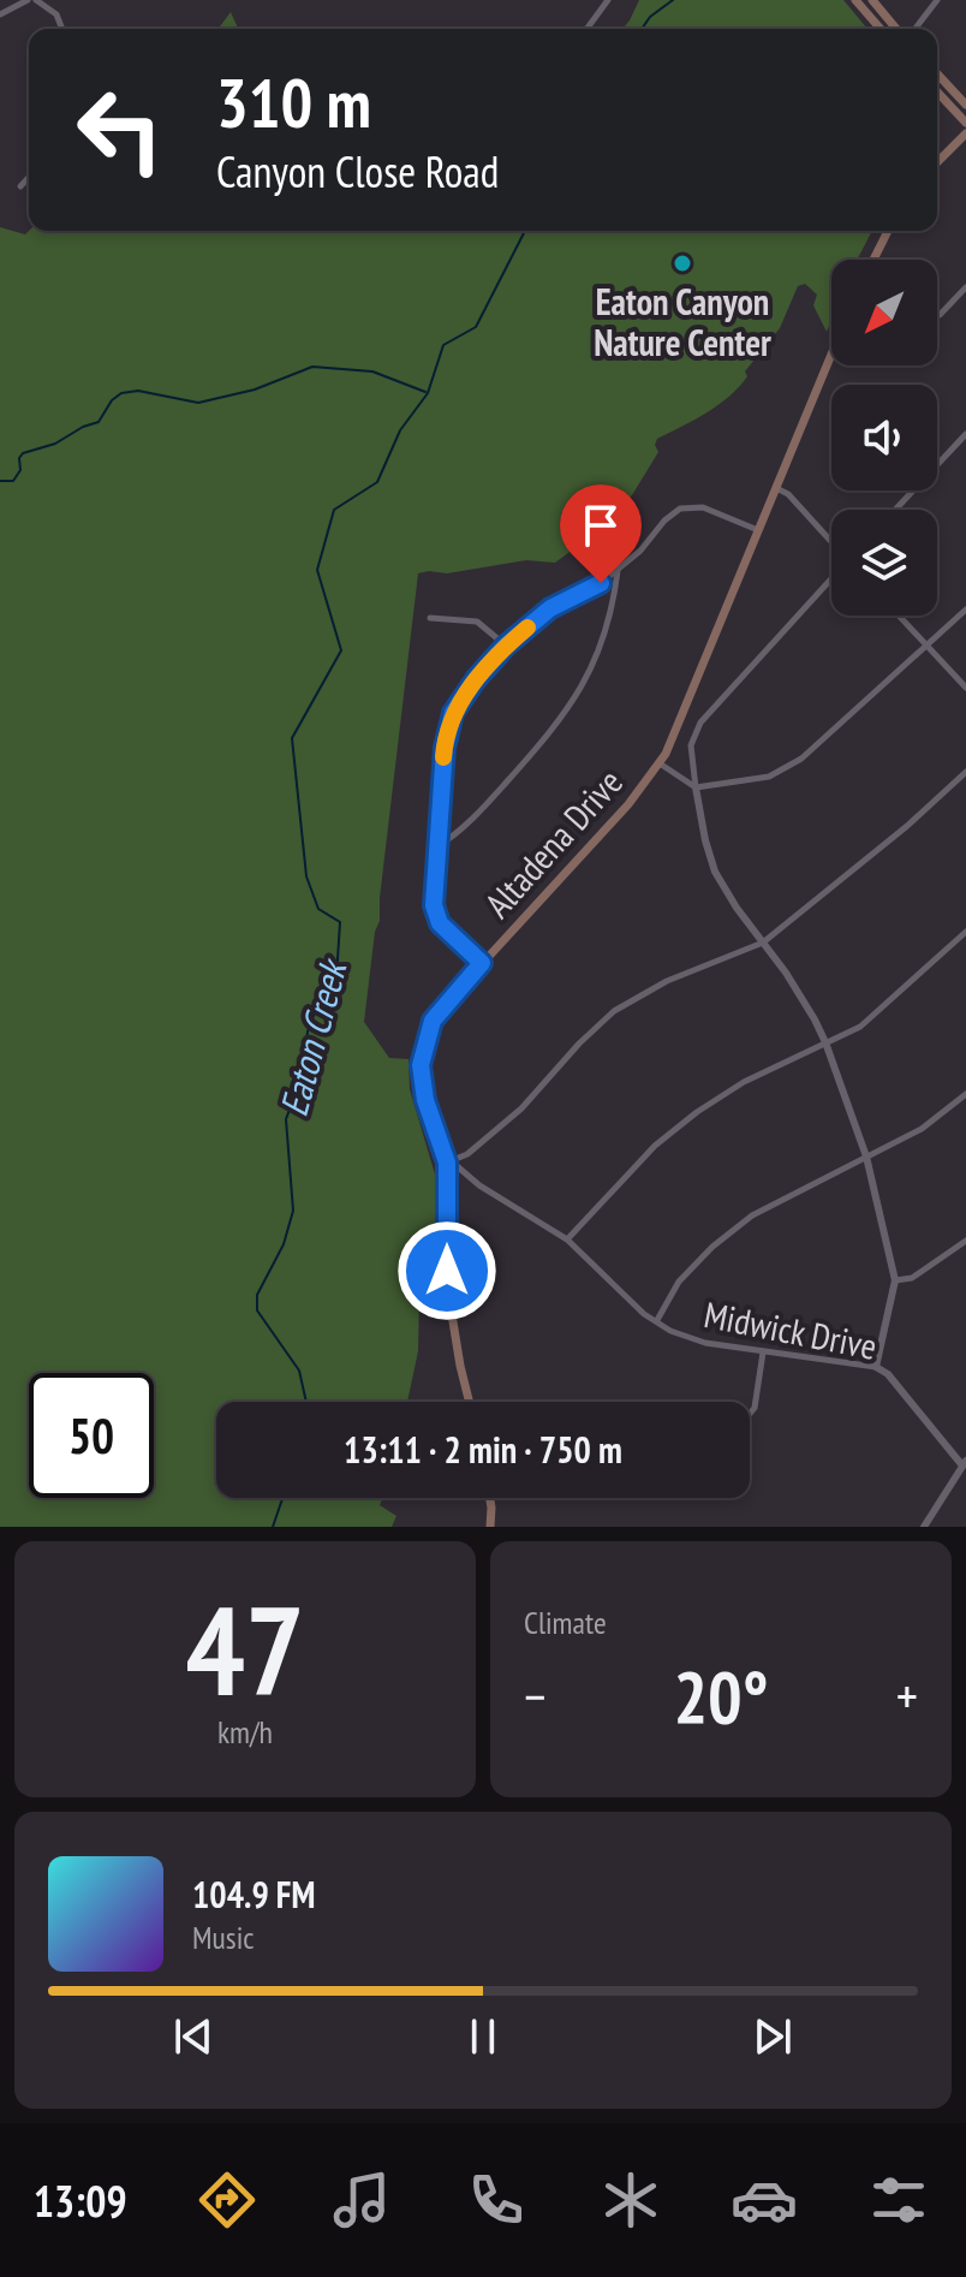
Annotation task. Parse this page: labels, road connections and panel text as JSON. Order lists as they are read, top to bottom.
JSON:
{
  "streets": {
    "main road": ["Altadena Drive"],
    "street": ["Midwick Drive"]
  },
  "crossings": [
    ["Altadena Drive", "Midwick Drive"]
  ],
  "water": ["Eaton Creek"],
  "places": ["Eaton Canyon Nature Center"],
  "north": "bottom left",
  "page": {
    "turn": ["310 m", "Canyon Close Road"],
    "limit": "50",
    "trip": "13:11 · 2 min · 750 m",
    "tile": [
      ["47", "km/h"],
      "Climate"
    ],
    "heat": ["−", "20°", "+"],
    "song": ["104.9 FM", "Music"],
    "tabs": "13:09"
  }
}
